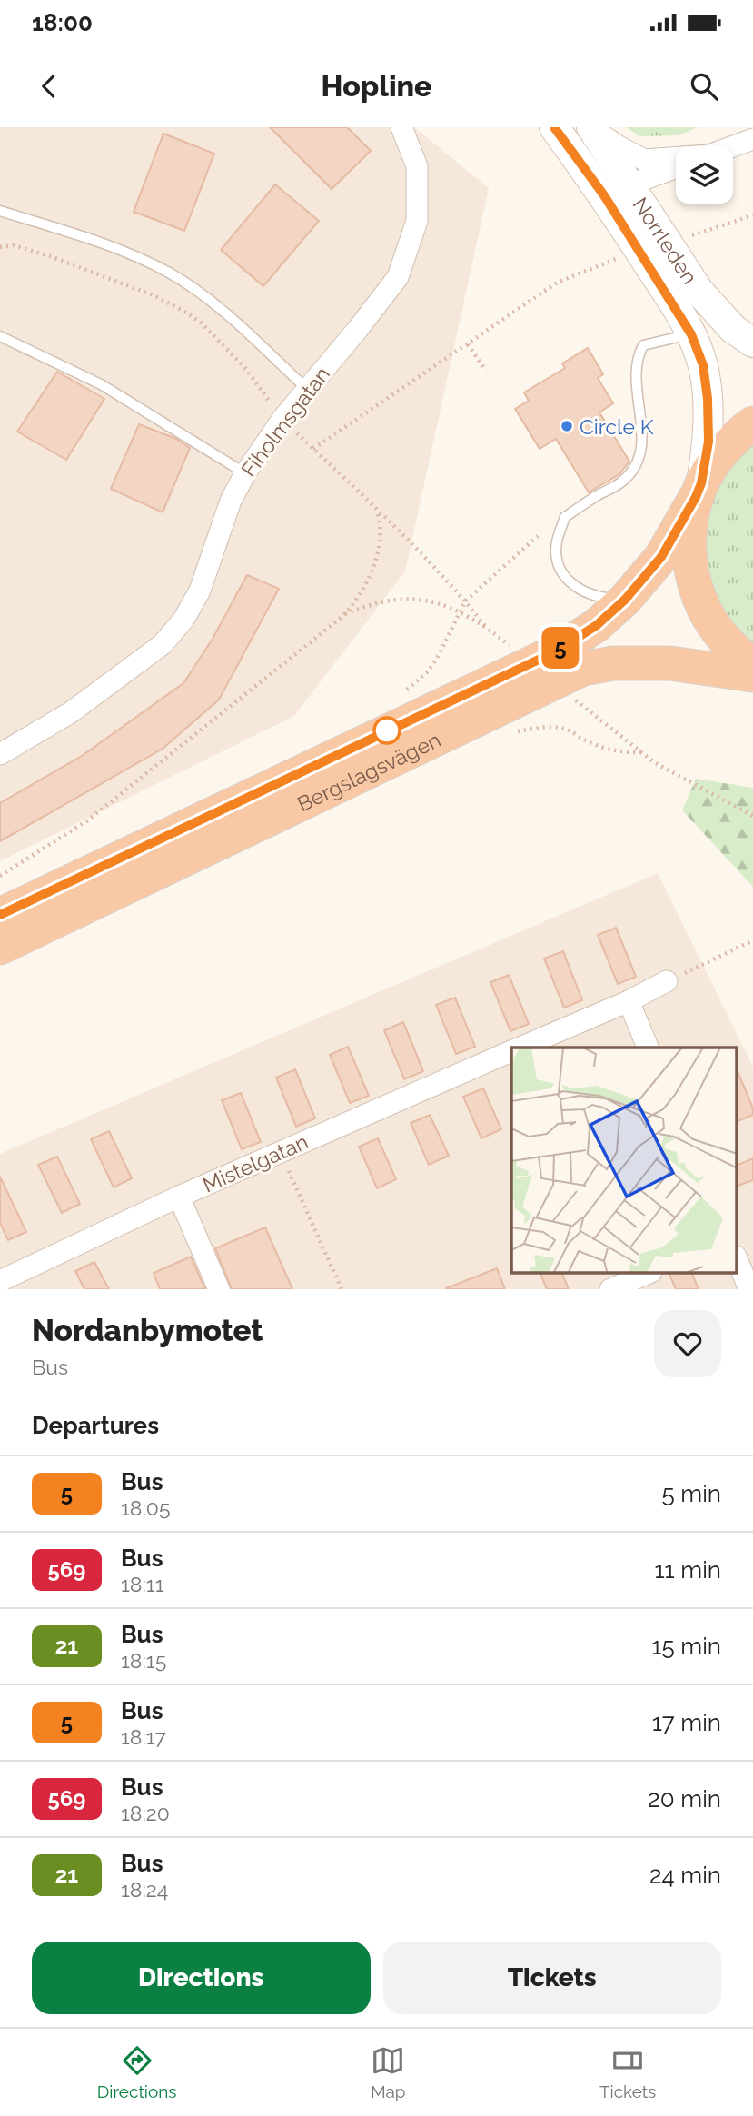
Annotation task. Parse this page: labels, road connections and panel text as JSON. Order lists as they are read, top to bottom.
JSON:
{
  "streets": {
    "highway": ["Bergslagsvägen"],
    "main road": ["Norrleden"],
    "street": ["Fiholmsgatan", "Mistelgatan"]
  },
  "crossings": [
    ["Norrleden", "Bergslagsvägen"]
  ],
  "places": ["Circle K"],
  "lines": ["bus line 5"],
  "page": {
    "status": "18:00",
    "header": "Hopline",
    "on_map": "5",
    "heading": [
      ["Nordanbymotet", "Bus"],
      "Departures"
    ],
    "list": [
      {
        "mark": "5",
        "name": "Bus",
        "note": "18:05",
        "value": "5 min"
      },
      {
        "mark": "569",
        "name": "Bus",
        "note": "18:11",
        "value": "11 min"
      },
      {
        "mark": "21",
        "name": "Bus",
        "note": "18:15",
        "value": "15 min"
      },
      {
        "mark": "5",
        "name": "Bus",
        "note": "18:17",
        "value": "17 min"
      },
      {
        "mark": "569",
        "name": "Bus",
        "note": "18:20",
        "value": "20 min"
      },
      {
        "mark": "21",
        "name": "Bus",
        "note": "18:24",
        "value": "24 min"
      }
    ],
    "buttons": ["Directions", "Tickets"],
    "tabs": ["Directions", "Map", "Tickets"]
  }
}
